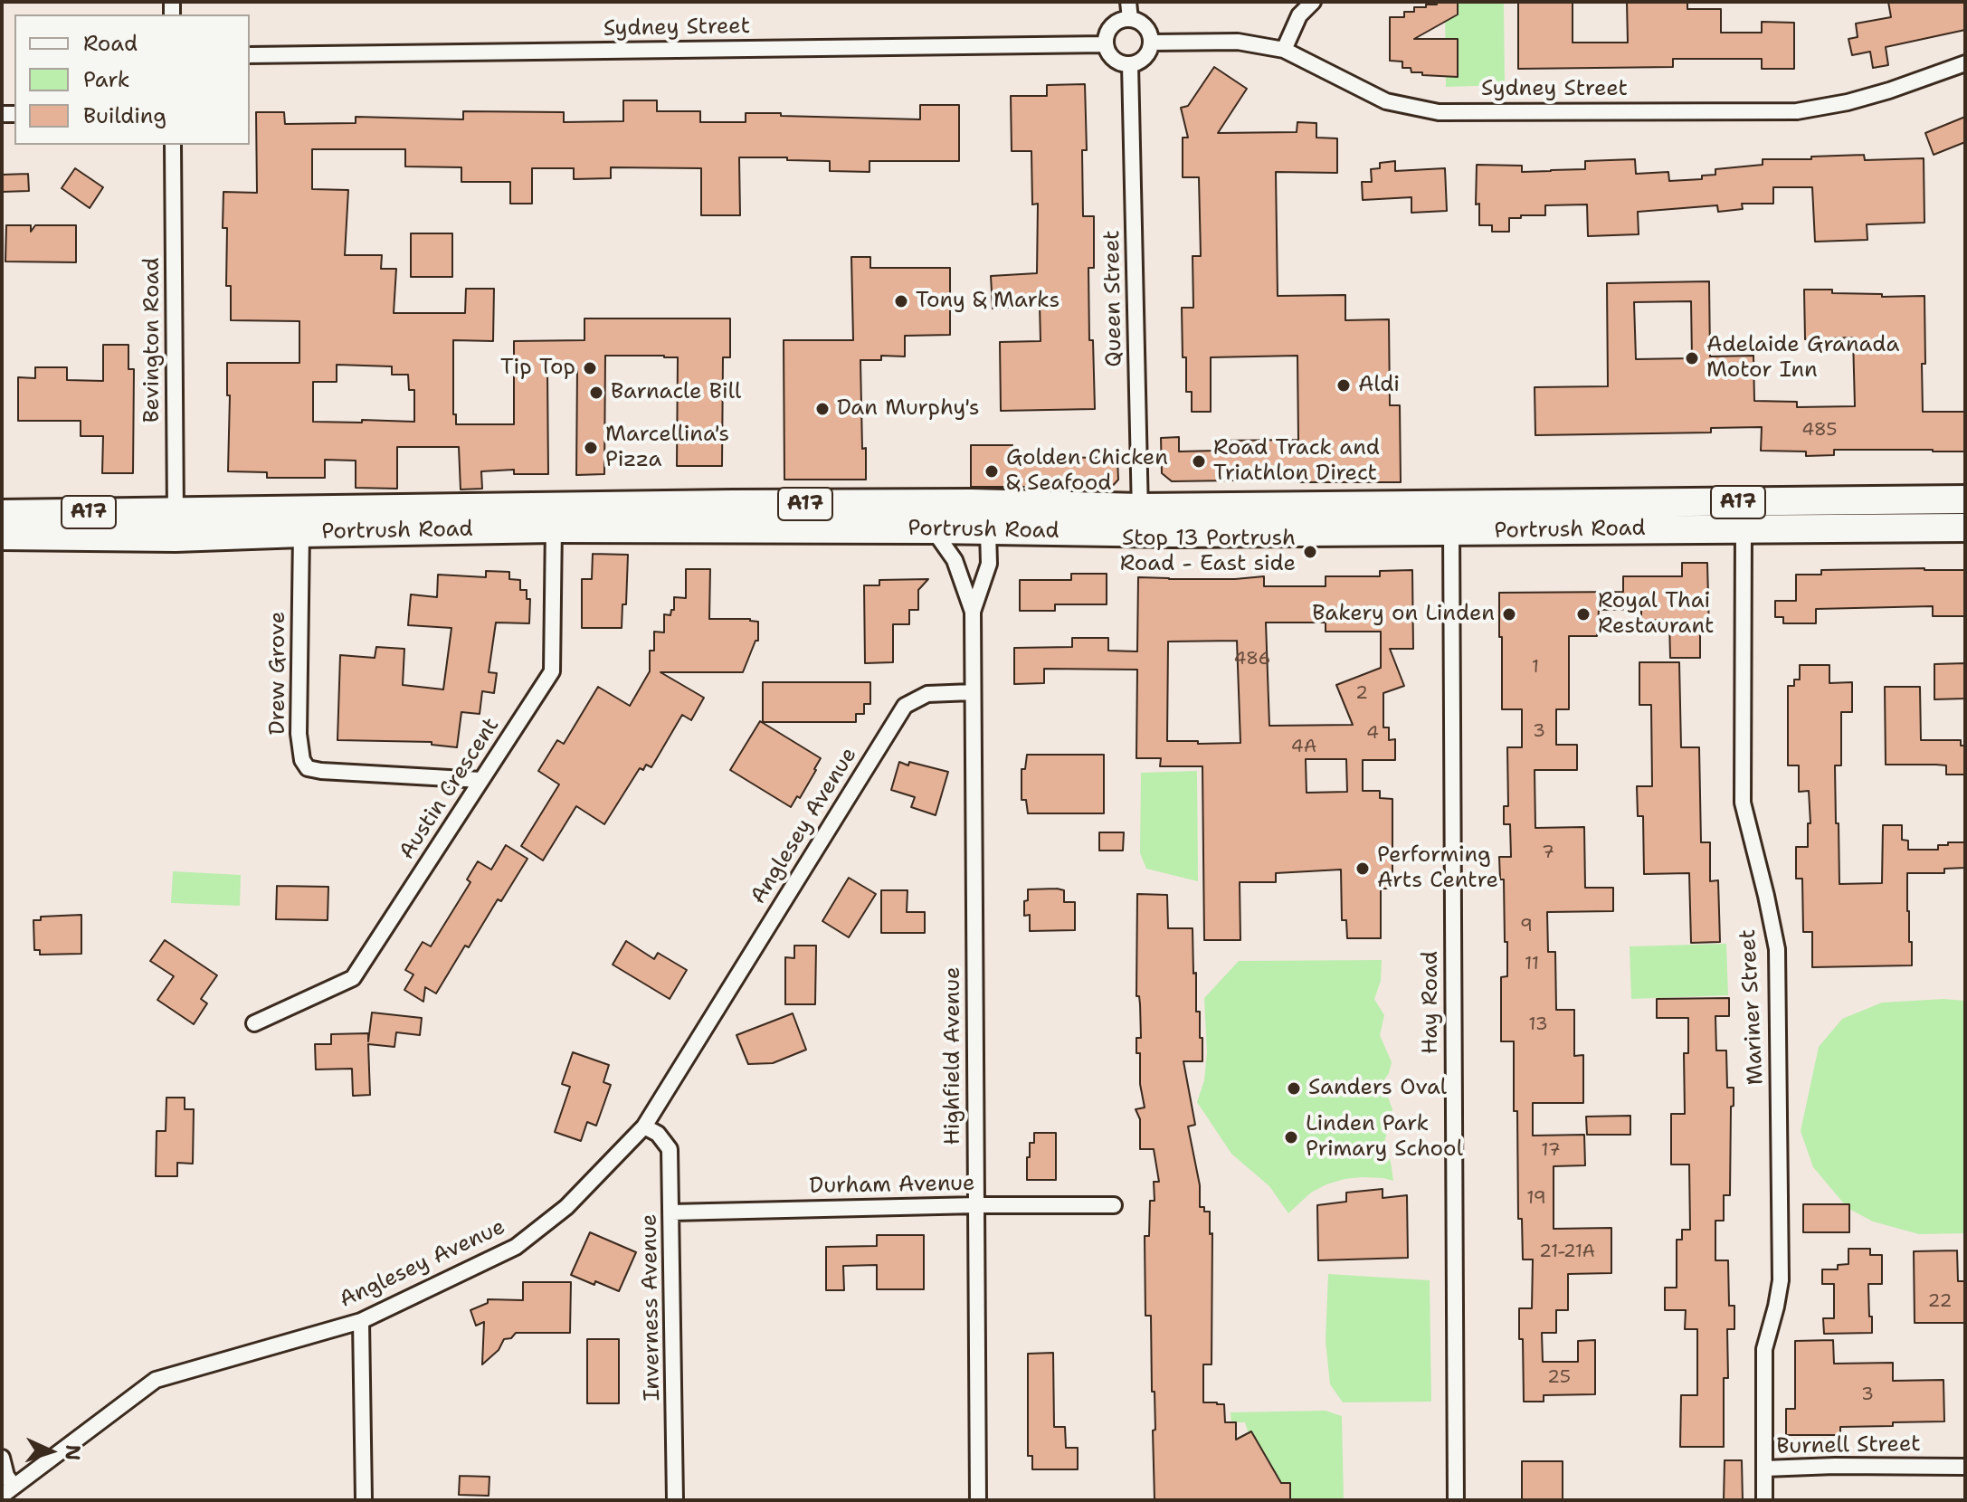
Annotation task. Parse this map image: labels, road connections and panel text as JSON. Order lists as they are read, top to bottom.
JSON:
{
  "streets": {
    "highway": ["A17", "Portrush Road"],
    "street": [
      "Sydney Street",
      "Queen Street",
      "Bevington Road",
      "Drew Grove",
      "Austin Crescent",
      "Anglesey Avenue",
      "Hay Road",
      "Mariner Street",
      "Highfield Avenue",
      "Durham Avenue",
      "Inverness Avenue",
      "Burnell Street"
    ]
  },
  "crossings": [
    ["Sydney Street", "Queen Street"],
    ["Queen Street", "Portrush Road"],
    ["Bevington Road", "Portrush Road"],
    ["Portrush Road", "Drew Grove"],
    ["Portrush Road", "Austin Crescent"],
    ["Portrush Road", "Hay Road"],
    ["Portrush Road", "Mariner Street"],
    ["Portrush Road", "Highfield Avenue"],
    ["Drew Grove", "Austin Crescent"],
    ["Anglesey Avenue", "Highfield Avenue"],
    ["Anglesey Avenue", "Inverness Avenue"],
    ["Mariner Street", "Burnell Street"],
    ["Highfield Avenue", "Durham Avenue"],
    ["Durham Avenue", "Inverness Avenue"]
  ],
  "places": [
    "Tony & Marks",
    "Adelaide Granada Motor Inn",
    "Tip Top",
    "Aldi",
    "Barnacle Bill",
    "Dan Murphy's",
    "Marcellina's Pizza",
    "Road Track and Triathlon Direct",
    "Golden Chicken & Seafood",
    "Stop 13 Portrush Road - East side",
    "Bakery on Linden",
    "Royal Thai Restaurant",
    "Performing Arts Centre",
    "Sanders Oval",
    "Linden Park Primary School"
  ],
  "house_numbers": [
    "485",
    "486",
    "1",
    "2",
    "3",
    "4",
    "4A",
    "7",
    "9",
    "11",
    "13",
    "17",
    "19",
    "21-21A",
    "22",
    "25",
    "3"
  ],
  "legend": ["Road", "Park", "Building"],
  "north": "right"
}
